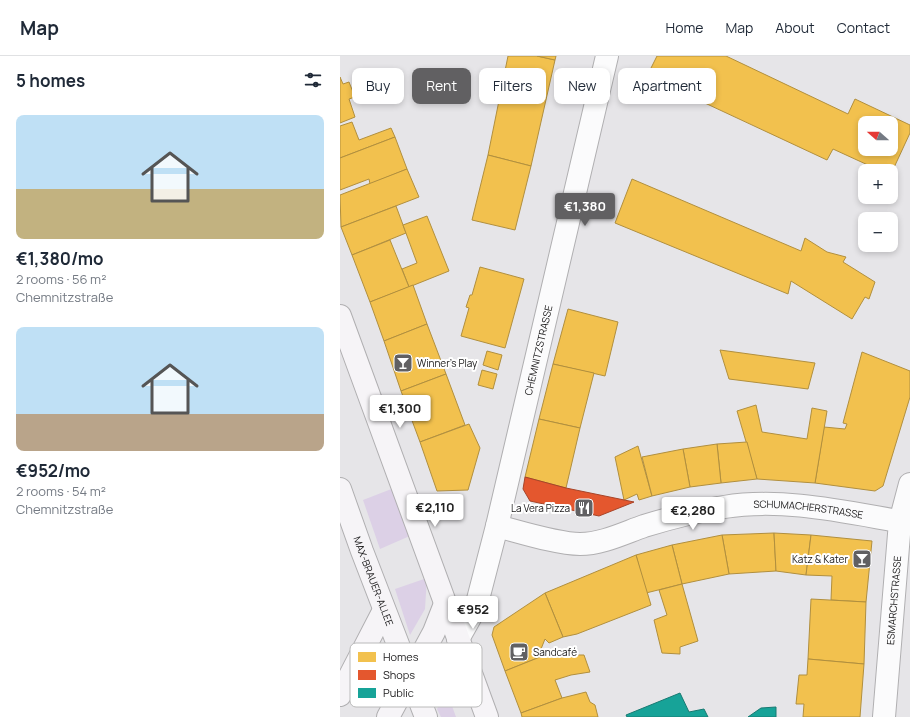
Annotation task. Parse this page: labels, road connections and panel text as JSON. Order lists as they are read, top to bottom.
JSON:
{
  "streets": {
    "main road": ["MAX-BRAUER-ALLEE"],
    "street": ["CHEMNITZSTRASSE", "SCHUMACHERSTRASSE", "ESMARCHSTRASSE"]
  },
  "crossings": [
    ["CHEMNITZSTRASSE", "SCHUMACHERSTRASSE"],
    ["SCHUMACHERSTRASSE", "ESMARCHSTRASSE"]
  ],
  "places": {
    "bar": ["Winner's Play", "Katz & Kater"],
    "restaurant": ["La Vera Pizza"],
    "cafe": ["Sandcafé"]
  },
  "legend": ["Homes", "Shops", "Public"],
  "north": "left",
  "page": {
    "header": "Map",
    "nav": [
      "Home",
      "Map",
      "About",
      "Contact"
    ],
    "heading": "5 homes",
    "chip": [
      "Buy",
      "Rent",
      "Filters",
      "New",
      "Apartment"
    ],
    "list": [
      {
        "name": "€1,380/mo",
        "note": "2 rooms · 56 m² · Chemnitzstraße"
      },
      {
        "name": "€952/mo",
        "note": "2 rooms · 54 m² · Chemnitzstraße"
      }
    ],
    "map_buttons": ["+", "−"],
    "price": [
      "€1,380",
      "€1,300",
      "€2,110",
      "€2,280",
      "€952"
    ]
  }
}
